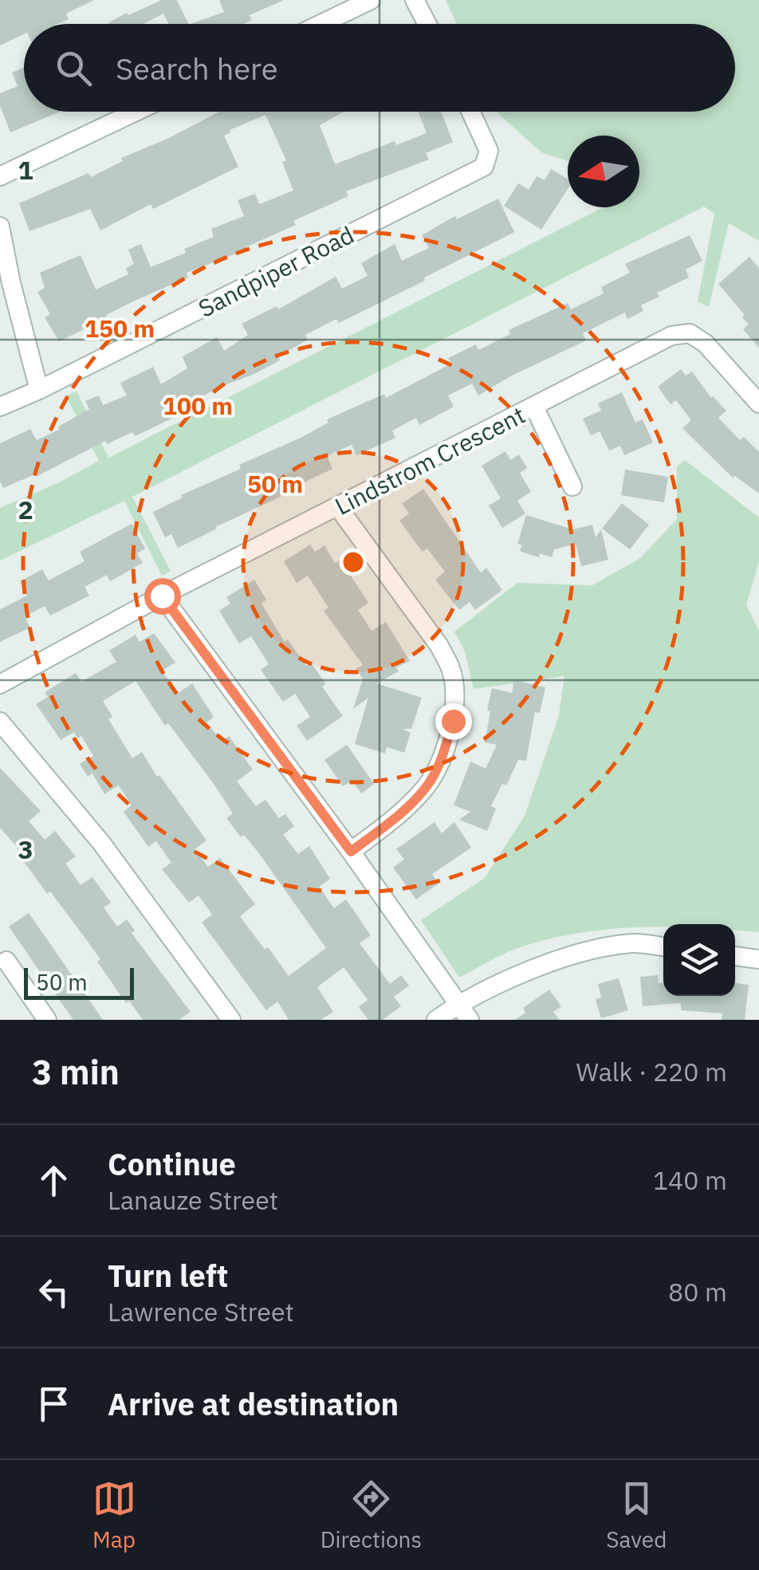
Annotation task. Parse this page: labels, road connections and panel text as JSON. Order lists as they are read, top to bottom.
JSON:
{
  "streets": {
    "street": ["Sandpiper Road", "Lindstrom Crescent"]
  },
  "scale_bar": "50 m",
  "north": "left",
  "page": {
    "search": "Search here",
    "scale": "50 m",
    "heading": ["3 min", "Walk · 220 m"],
    "list": [
      ["Continue", "Lanauze Street", "140 m"],
      ["Turn left", "Lawrence Street", "80 m"],
      "Arrive at destination"
    ],
    "nav": ["Map", "Directions", "Saved"]
  },
  "grid": {
    "rows": ["1", "2", "3"]
  },
  "rings": ["150 m", "100 m", "50 m"]
}
